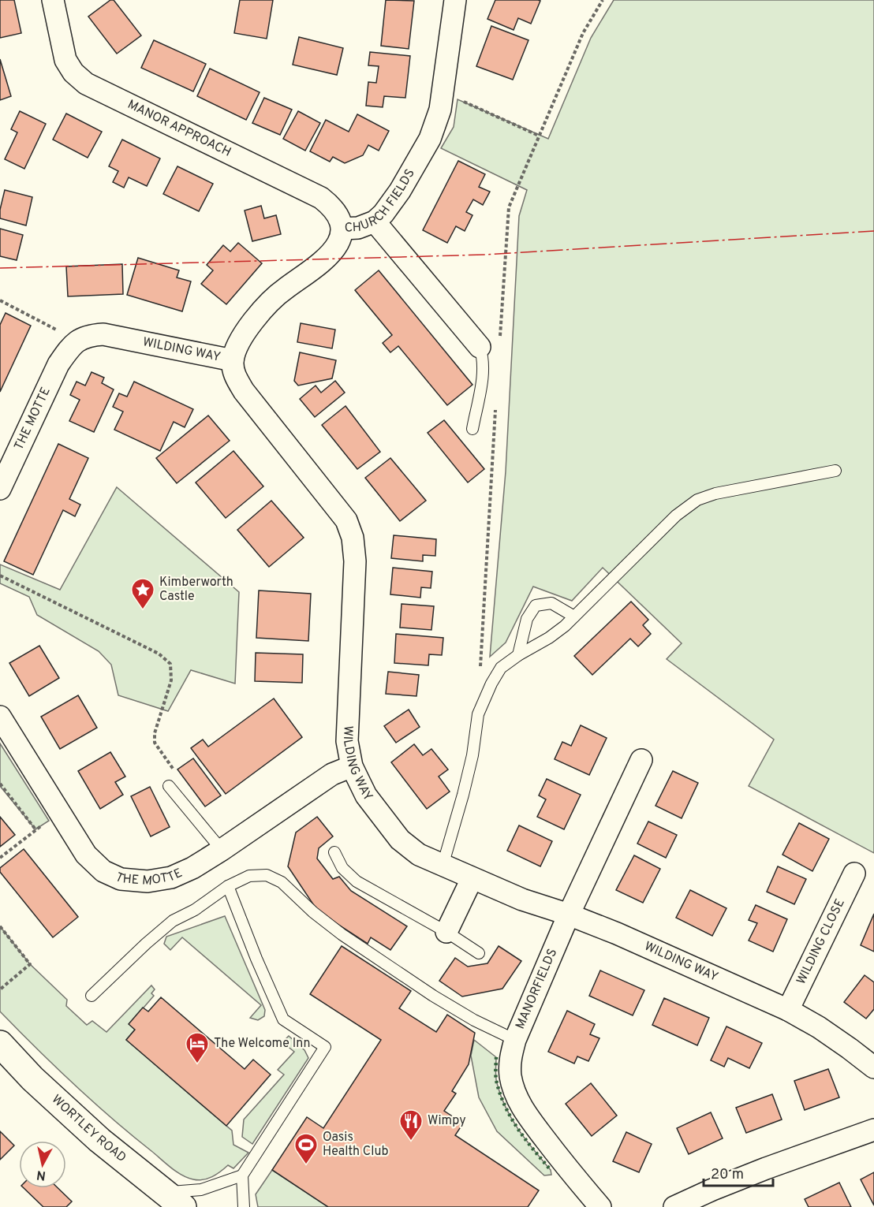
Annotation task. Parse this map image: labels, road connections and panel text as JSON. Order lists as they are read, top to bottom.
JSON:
{
  "streets": {
    "main road": ["WORTLEY ROAD"],
    "street": [
      "MANOR APPROACH",
      "CHURCH FIELDS",
      "WILDING WAY",
      "THE MOTTE",
      "WILDING CLOSE",
      "MANORFIELDS"
    ]
  },
  "crossings": [
    ["MANOR APPROACH", "CHURCH FIELDS"],
    ["CHURCH FIELDS", "WILDING WAY"],
    ["WILDING WAY", "THE MOTTE"],
    ["WILDING WAY", "WILDING CLOSE"],
    ["WILDING WAY", "MANORFIELDS"]
  ],
  "places": {
    "place": ["Kimberworth Castle"],
    "hotel": ["The Welcome Inn"],
    "restaurant": ["Wimpy"],
    "sports": ["Oasis Health Club"]
  },
  "scale_bar": "20 m",
  "north": "bottom"
}
